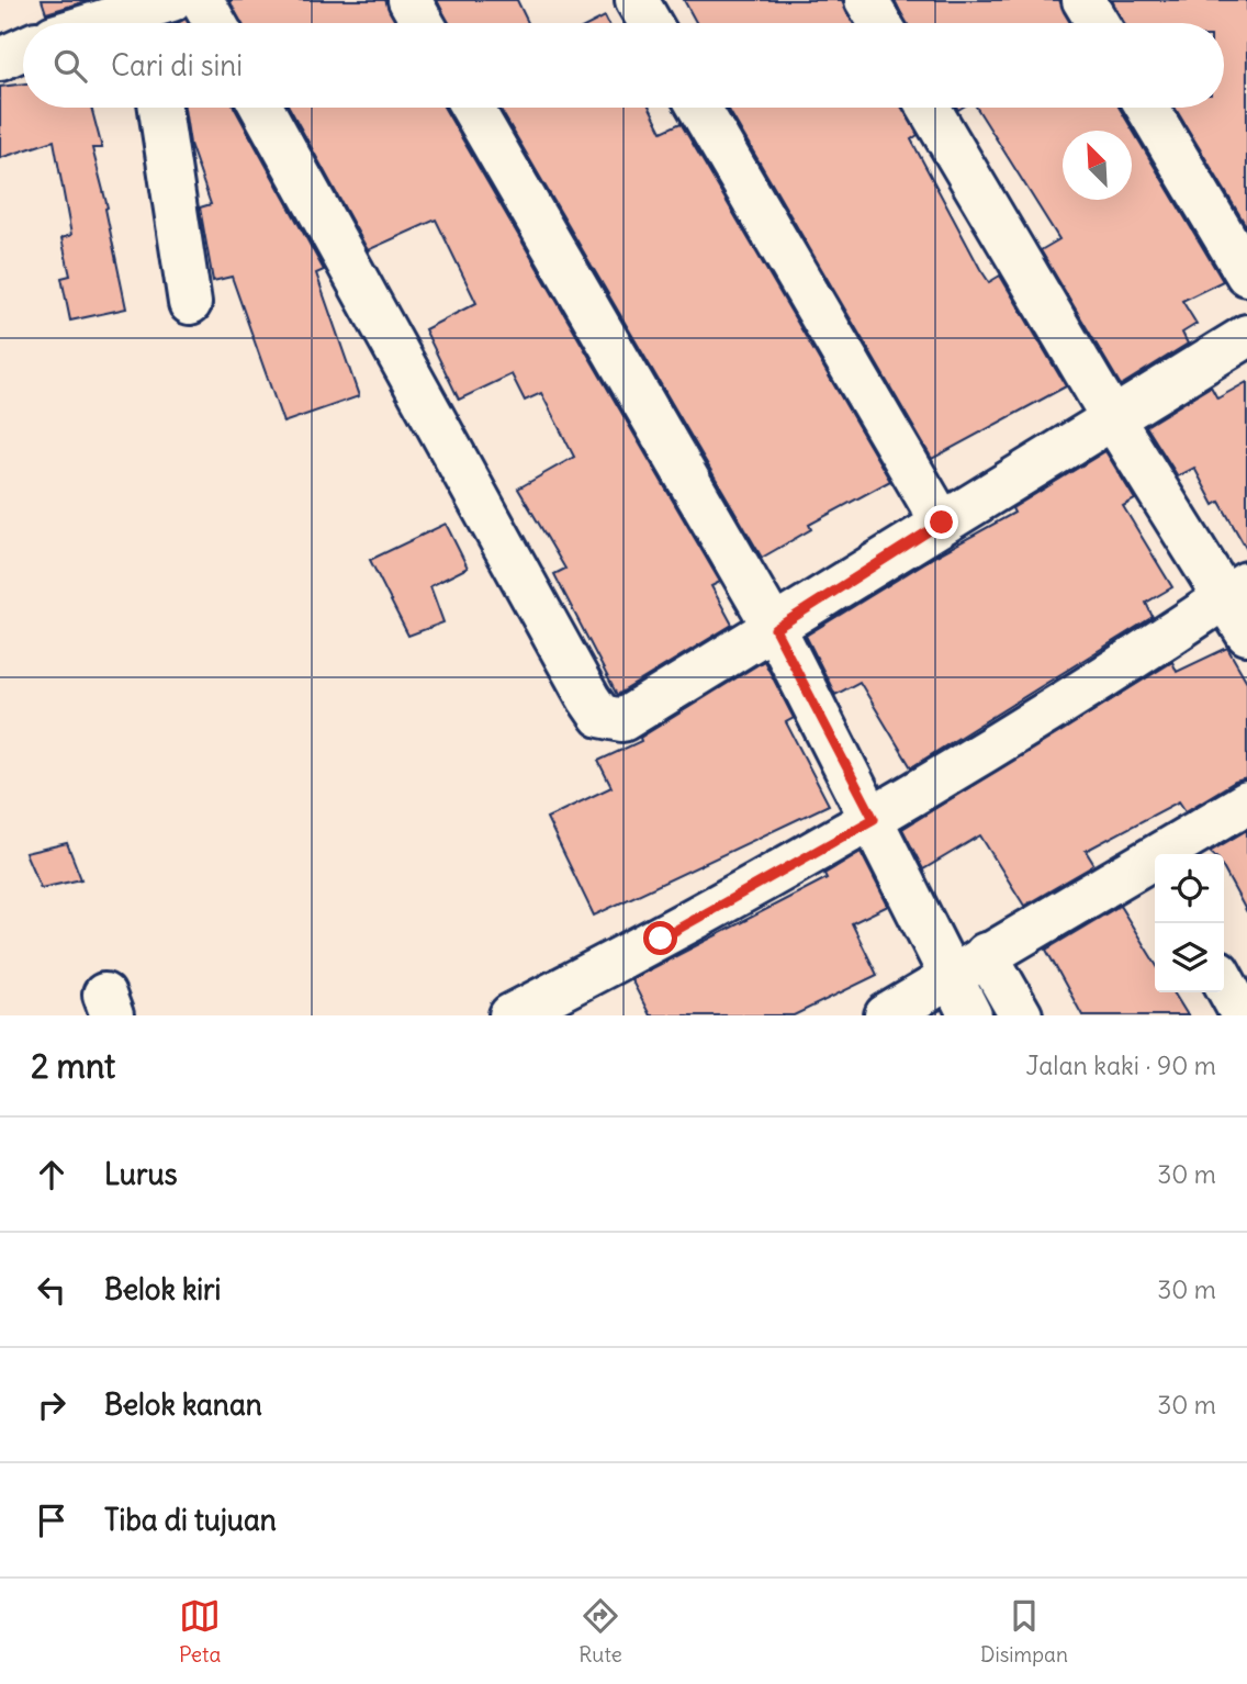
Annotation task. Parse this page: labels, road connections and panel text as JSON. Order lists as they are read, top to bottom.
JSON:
{
  "north": "top left",
  "page": {
    "search": "Cari di sini",
    "heading": ["2 mnt", "Jalan kaki · 90 m"],
    "list": [
      ["Lurus", "30 m"],
      ["Belok kiri", "30 m"],
      ["Belok kanan", "30 m"],
      "Tiba di tujuan"
    ],
    "nav": ["Peta", "Rute", "Disimpan"]
  }
}
